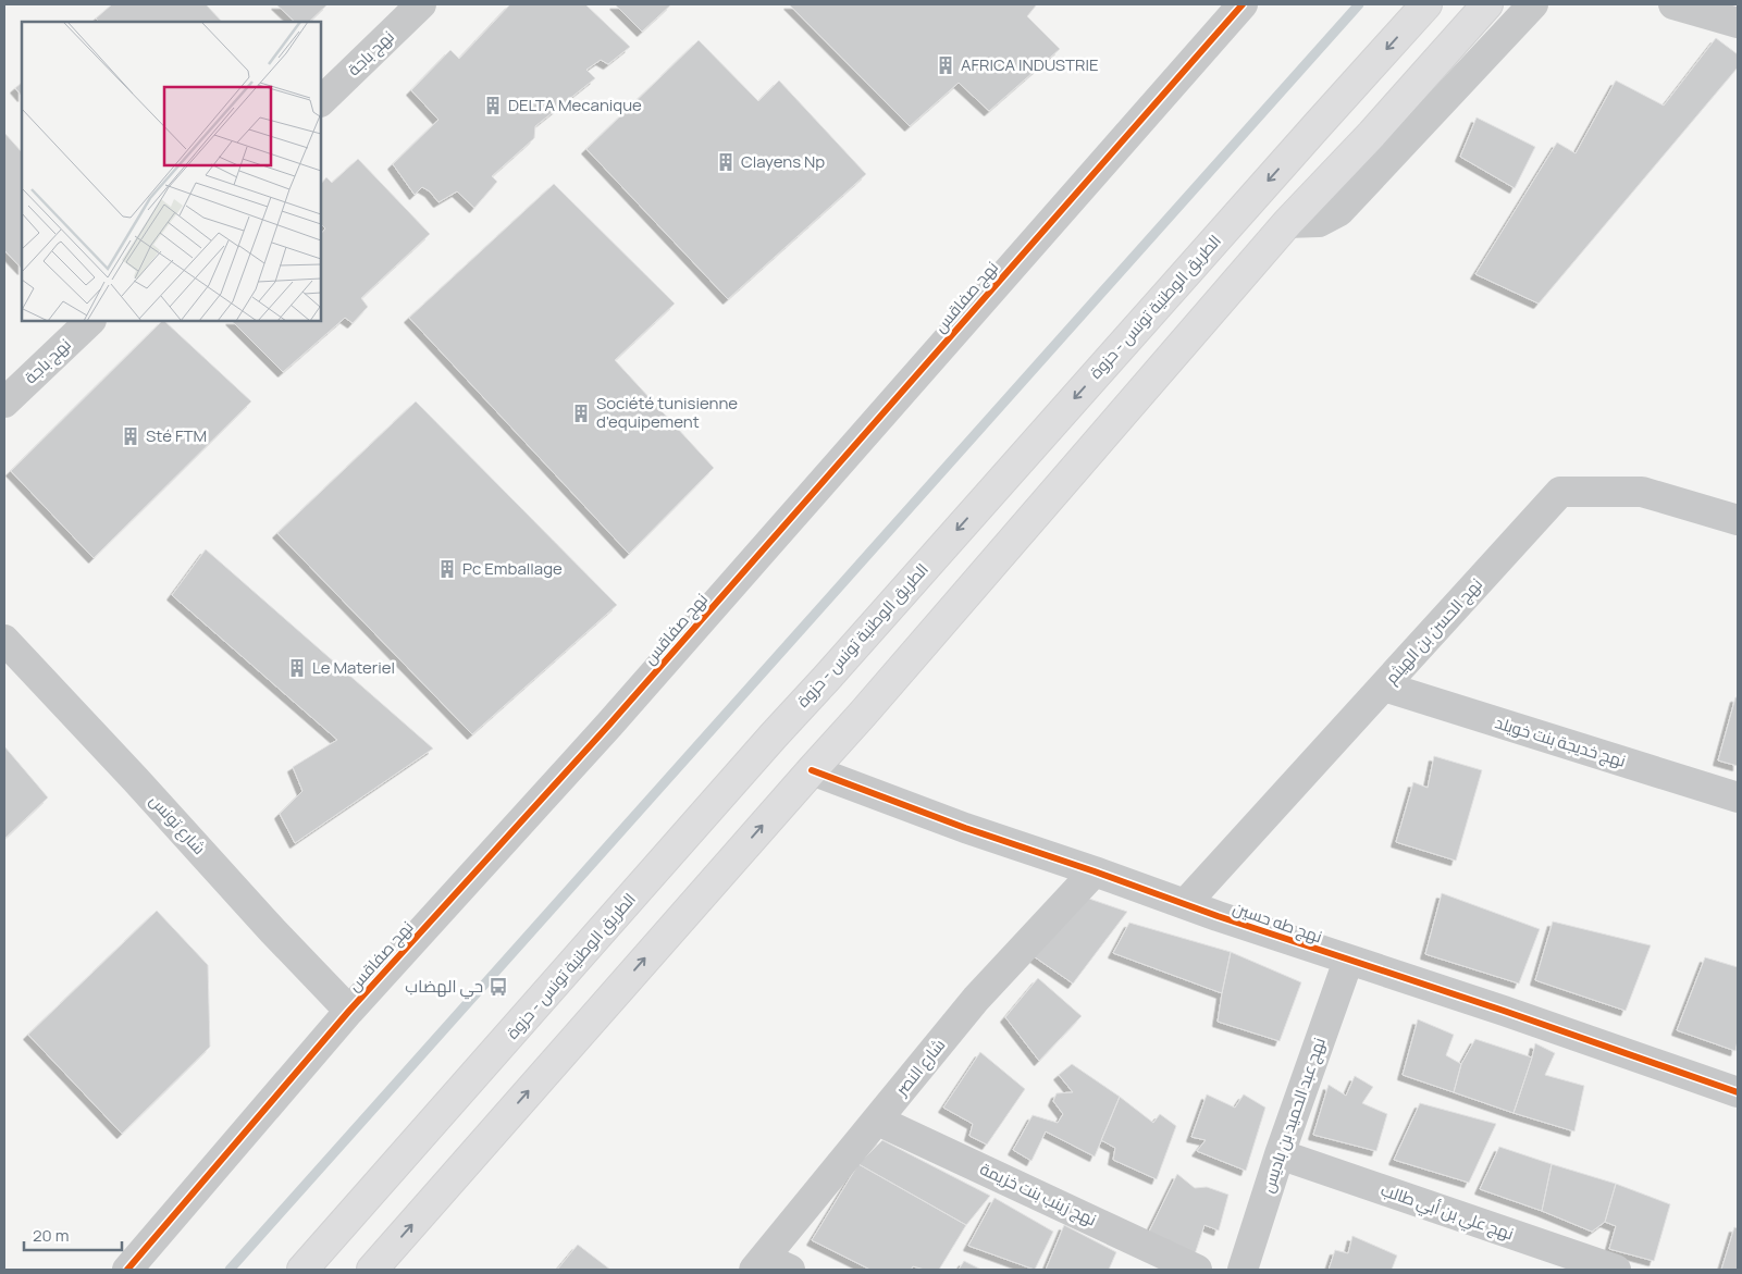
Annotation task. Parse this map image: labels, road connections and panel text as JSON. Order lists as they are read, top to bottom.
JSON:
{
  "streets": {
    "main road": ["الطريق الوطنية تونس - حزوة"],
    "street": [
      "نهج باجة",
      "نهج صفاقس",
      "نهج الحسن بن الهيثم",
      "نهج خديجة بنت خويلد",
      "شارع تونس",
      "نهج طه حسين",
      "شارع النصر",
      "نهج عبد الحميد بن باديس",
      "نهج زينب بنت خزيمة",
      "نهج علي بن أبي طالب"
    ]
  },
  "crossings": [
    ["نهج صفاقس", "شارع تونس"],
    ["نهج الحسن بن الهيثم", "نهج خديجة بنت خويلد"],
    ["نهج الحسن بن الهيثم", "نهج طه حسين"],
    ["نهج طه حسين", "شارع النصر"],
    ["نهج طه حسين", "نهج عبد الحميد بن باديس"],
    ["شارع النصر", "نهج زينب بنت خزيمة"],
    ["نهج عبد الحميد بن باديس", "نهج علي بن أبي طالب"]
  ],
  "places": {
    "building": [
      "AFRICA INDUSTRIE",
      "DELTA Mecanique",
      "Clayens Np",
      "Société tunisienne d'equipement",
      "Sté FTM",
      "Pc Emballage",
      "Le Materiel"
    ],
    "bus stop": ["حي الهضاب"]
  },
  "scale_bar": "20 m"
}
